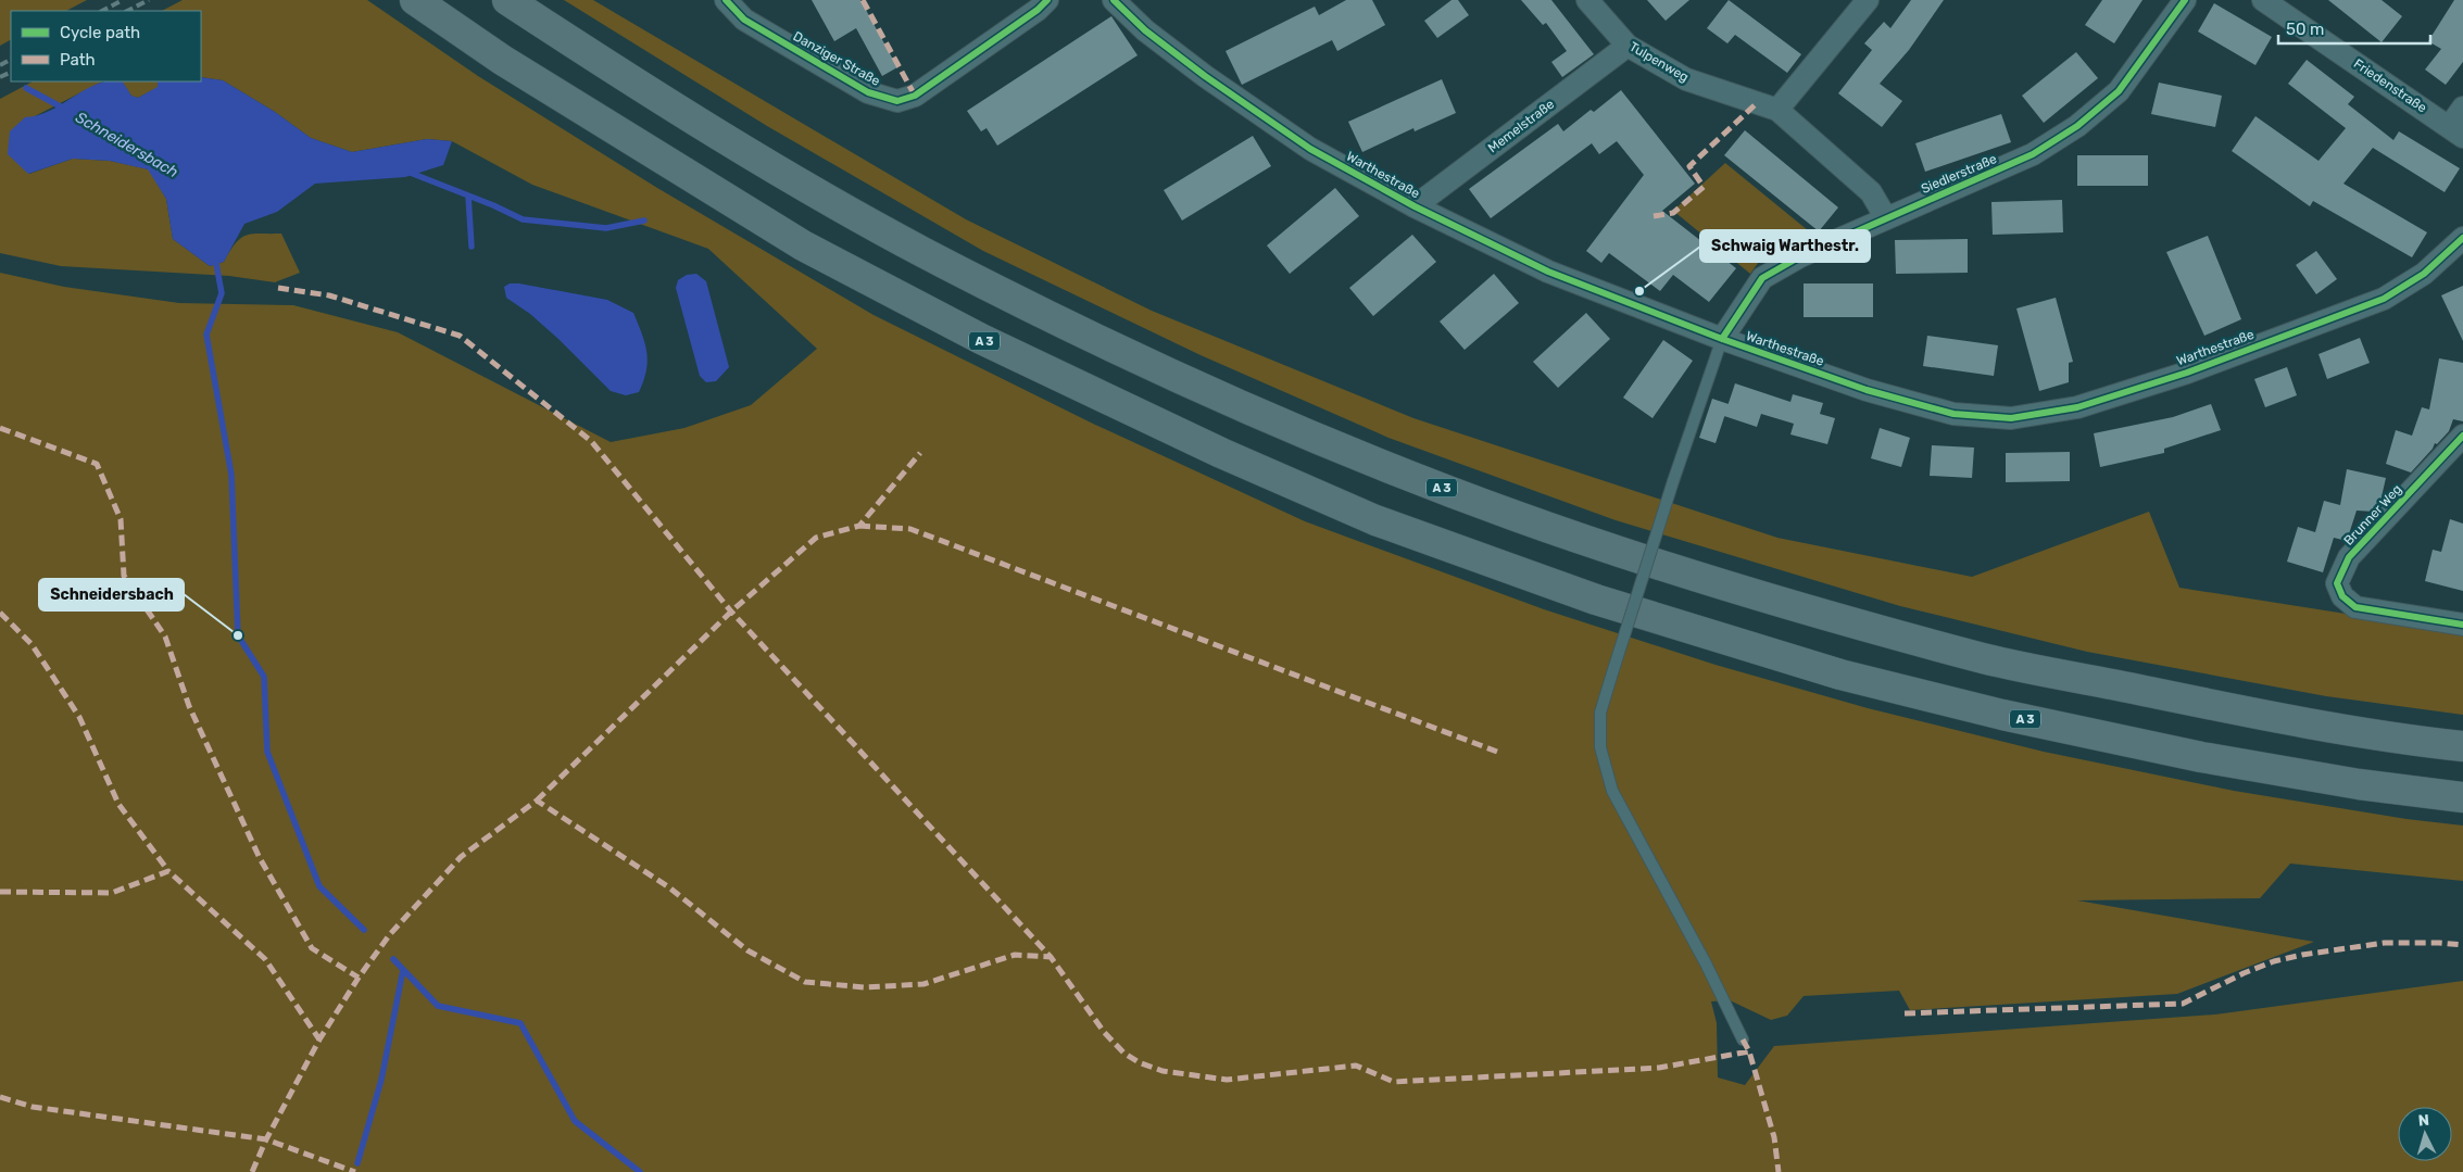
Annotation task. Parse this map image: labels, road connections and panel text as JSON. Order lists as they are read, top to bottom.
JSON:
{
  "streets": {
    "highway": ["A 3"],
    "street": [
      "Danziger Straße",
      "Tulpenweg",
      "Friedenstraße",
      "Memelstraße",
      "Siedlerstraße",
      "Warthestraße",
      "Brunner Weg"
    ]
  },
  "crossings": [
    ["Tulpenweg", "Memelstraße"],
    ["Tulpenweg", "Siedlerstraße"],
    ["Memelstraße", "Warthestraße"],
    ["Siedlerstraße", "Warthestraße"]
  ],
  "water": ["Schneidersbach"],
  "places": ["Schwaig Warthestr.", "Schneidersbach"],
  "legend": ["Cycle path", "Path"],
  "scale_bar": "50 m",
  "north": "top"
}
